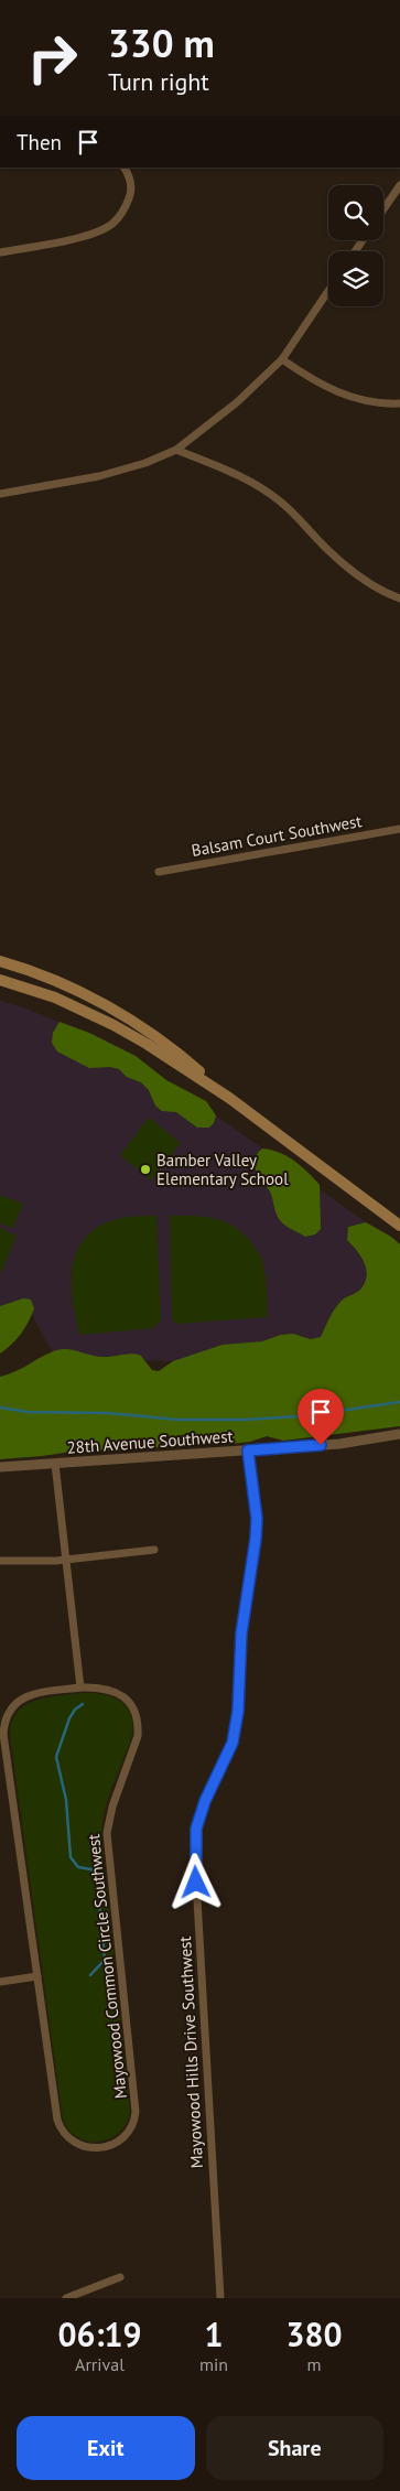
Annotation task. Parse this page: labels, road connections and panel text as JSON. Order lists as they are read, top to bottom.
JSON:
{
  "streets": {
    "street": [
      "Balsam Court Southwest",
      "28th Avenue Southwest",
      "Mayowood Common Circle Southwest",
      "Mayowood Hills Drive Southwest"
    ]
  },
  "crossings": [
    ["28th Avenue Southwest", "Mayowood Hills Drive Southwest"]
  ],
  "places": ["Bamber Valley Elementary School"],
  "page": {
    "turn": ["330 m", "Turn right"],
    "then": "Then",
    "eta": [
      "06:19",
      "Arrival",
      "1",
      "min",
      "380",
      "m"
    ],
    "buttons": ["Exit", "Share"]
  }
}
